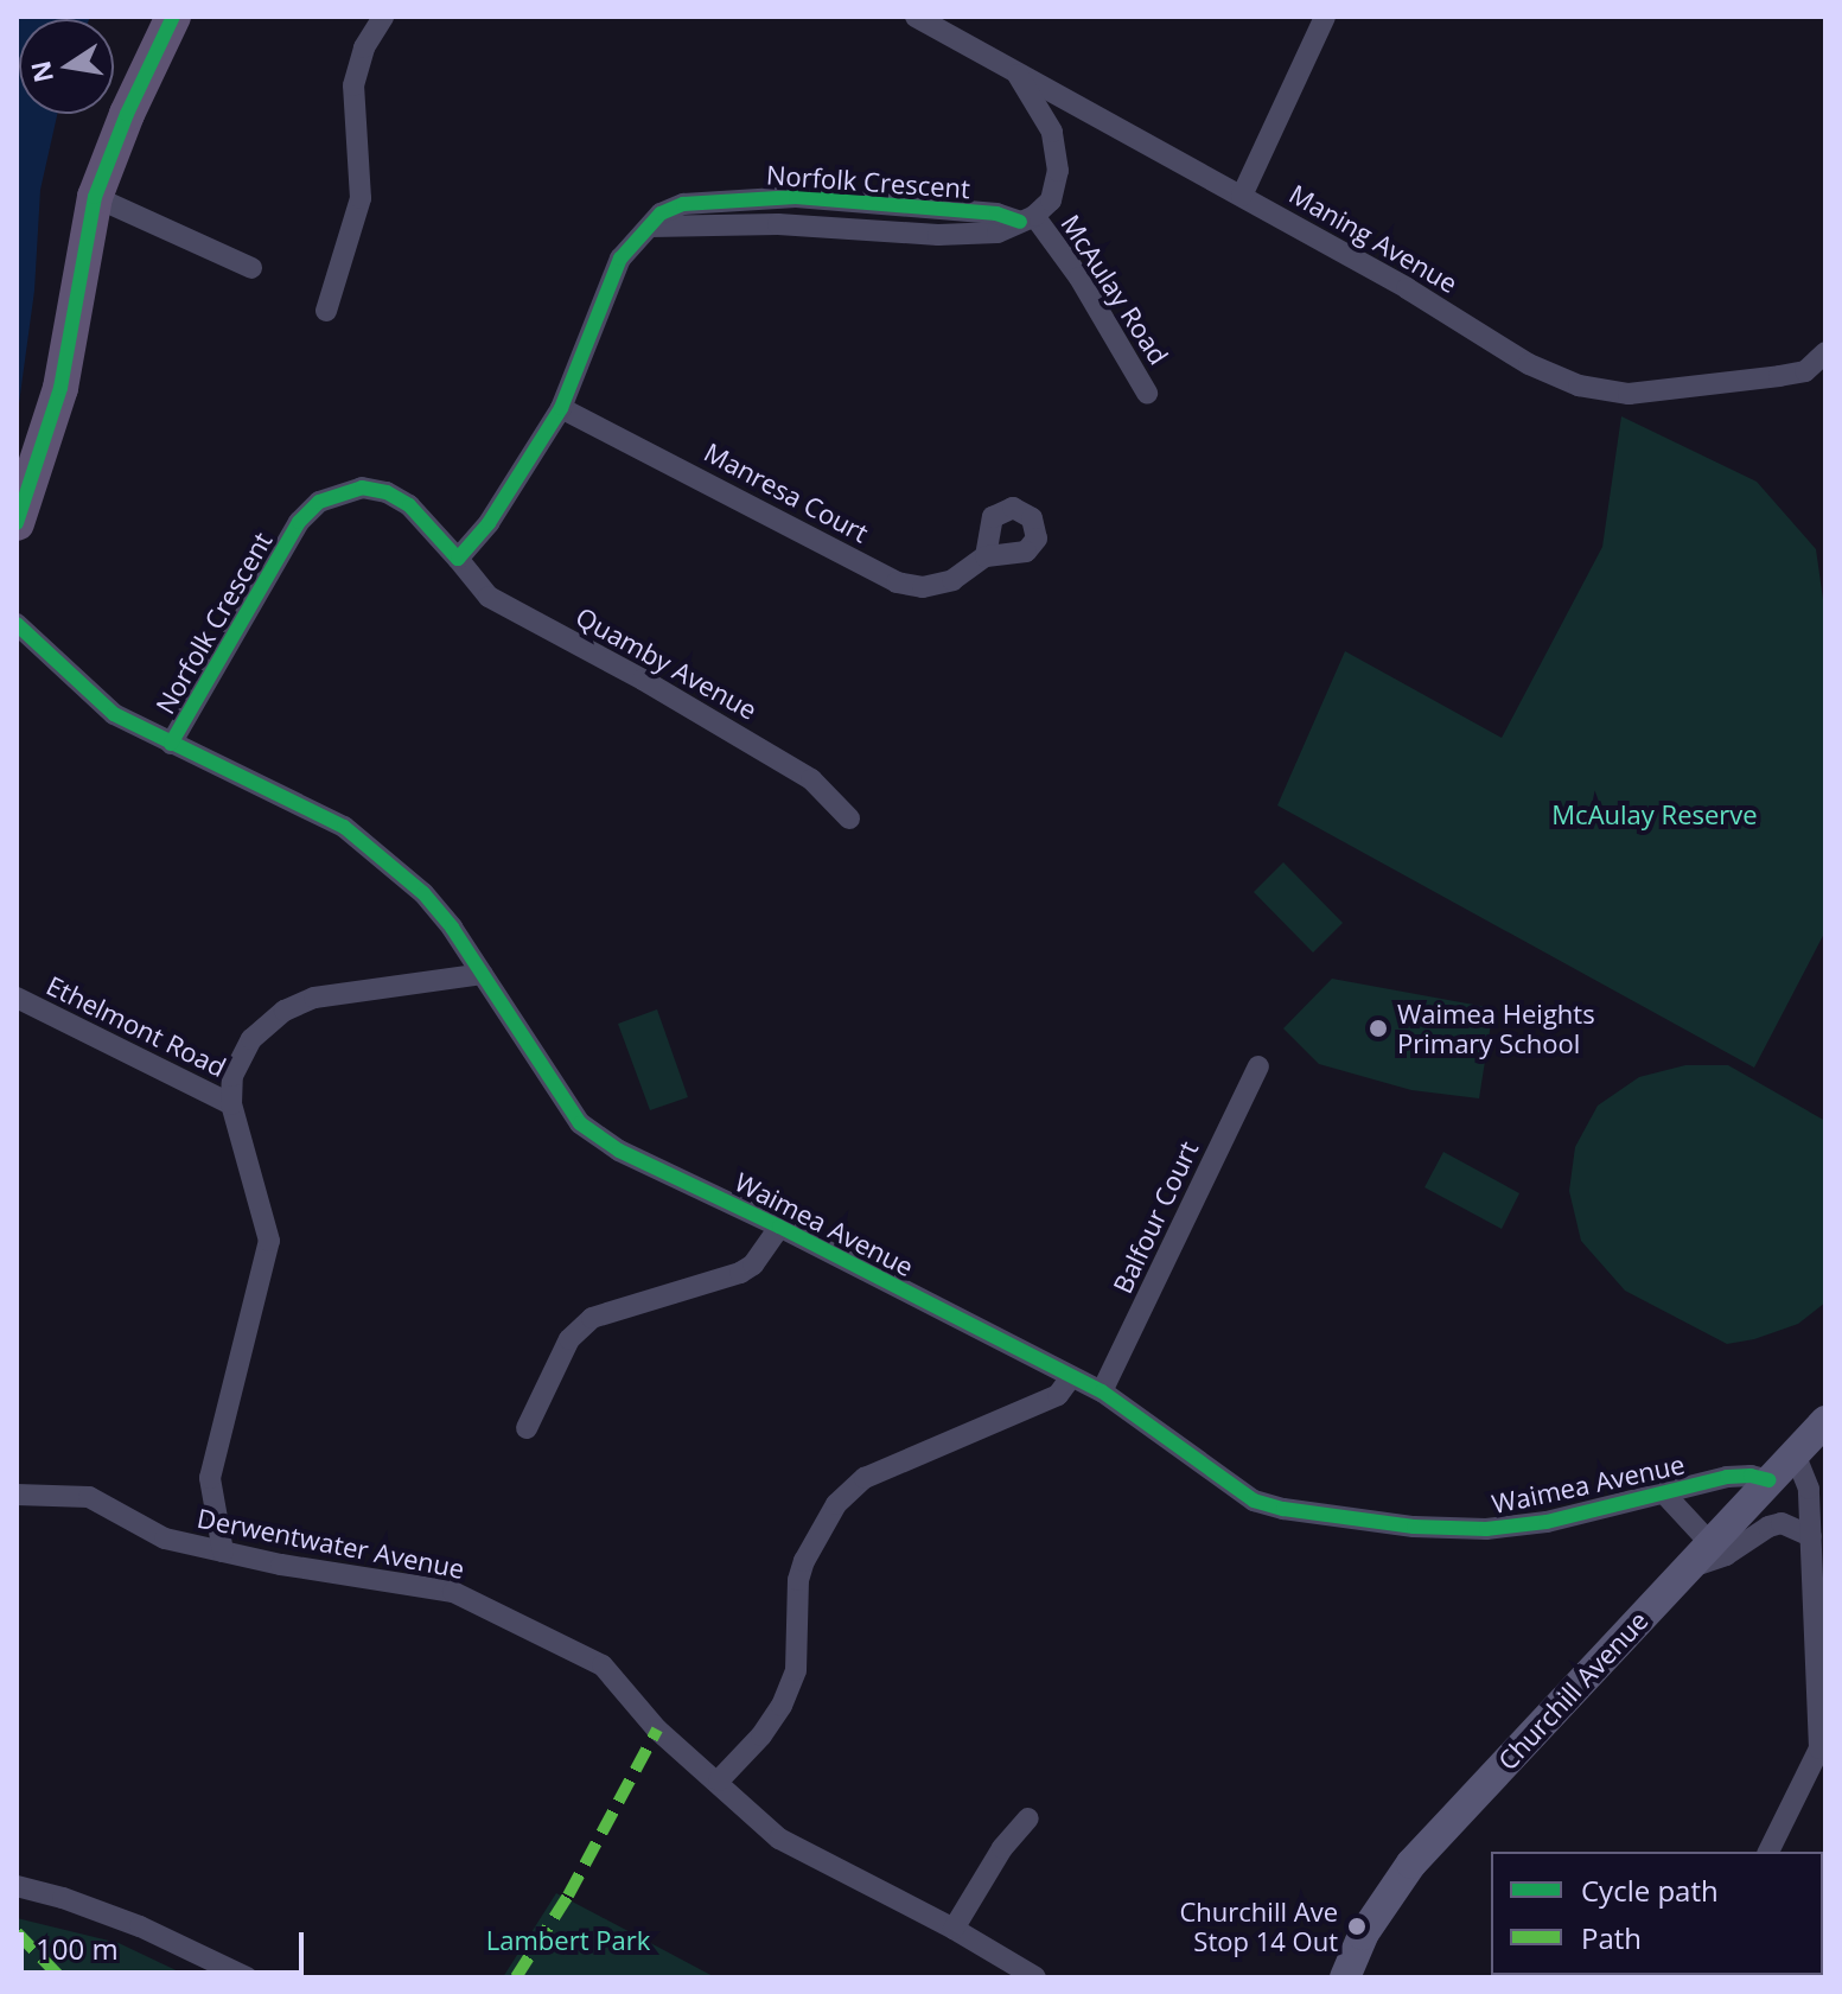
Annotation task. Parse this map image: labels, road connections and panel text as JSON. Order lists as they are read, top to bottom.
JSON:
{
  "streets": {
    "street": [
      "Norfolk Crescent",
      "Maning Avenue",
      "McAulay Road",
      "Manresa Court",
      "Quamby Avenue",
      "Ethelmont Road",
      "Balfour Court",
      "Waimea Avenue",
      "Derwentwater Avenue",
      "Churchill Avenue"
    ]
  },
  "crossings": [
    ["Norfolk Crescent", "McAulay Road"],
    ["Norfolk Crescent", "Manresa Court"],
    ["Norfolk Crescent", "Quamby Avenue"],
    ["Norfolk Crescent", "Waimea Avenue"],
    ["Balfour Court", "Waimea Avenue"],
    ["Waimea Avenue", "Churchill Avenue"]
  ],
  "parks": ["McAulay Reserve", "Lambert Park"],
  "places": ["Waimea Heights Primary School", "Churchill Ave Stop 14 Out"],
  "legend": ["Cycle path", "Path"],
  "scale_bar": "100 m",
  "north": "left"
}
